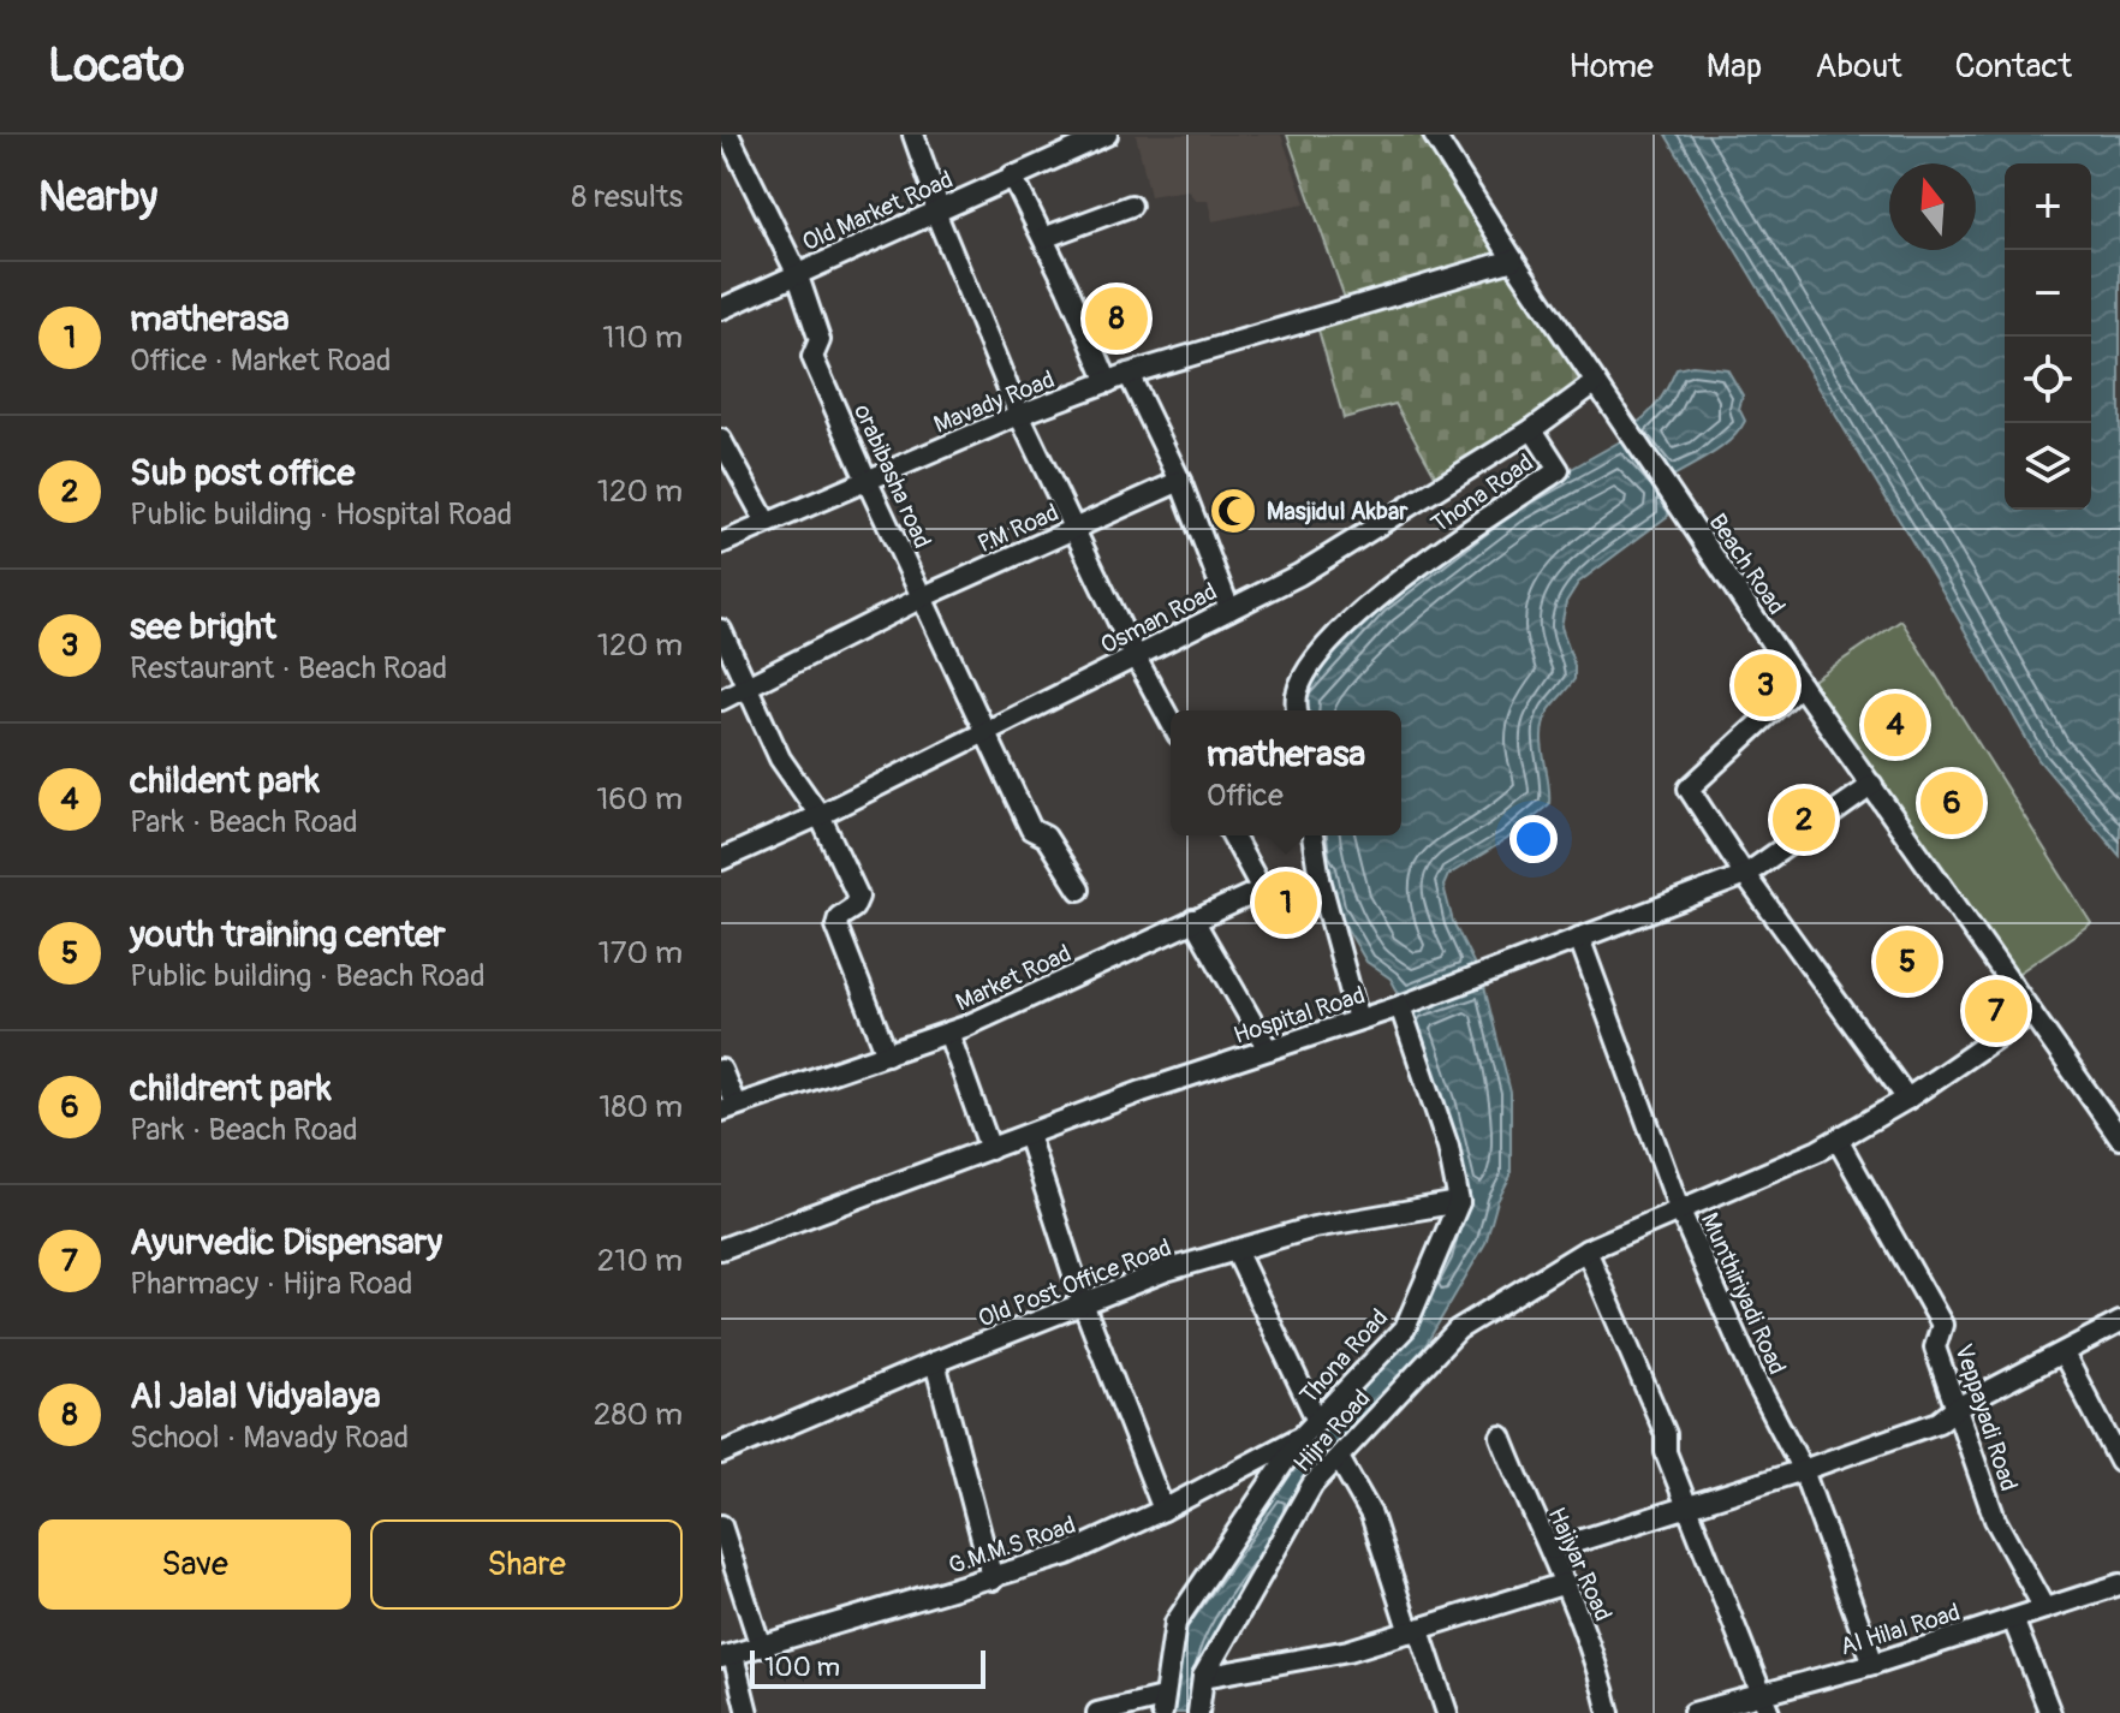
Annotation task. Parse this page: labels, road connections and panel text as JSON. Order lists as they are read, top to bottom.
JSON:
{
  "streets": {
    "street": [
      "Old Market Road",
      "Mavady Road",
      "orabibasha road",
      "Thona Road",
      "P.M Road",
      "Beach Road",
      "Osman Road",
      "Market Road",
      "Hospital Road",
      "Old Post Office Road",
      "Munthiriyadi Road",
      "Veppayadi Road",
      "Hijra Road",
      "G.M.M.S Road",
      "Hajiyar Road",
      "Al Hilal Road"
    ]
  },
  "crossings": [
    ["Old Market Road", "orabibasha road"],
    ["Mavady Road", "orabibasha road"],
    ["orabibasha road", "P.M Road"],
    ["orabibasha road", "Osman Road"],
    ["Thona Road", "Osman Road"],
    ["Thona Road", "Old Post Office Road"],
    ["Thona Road", "G.M.M.S Road"],
    ["Beach Road", "Osman Road"],
    ["Beach Road", "Hospital Road"],
    ["Beach Road", "Hijra Road"],
    ["Hospital Road", "Old Post Office Road"],
    ["Hospital Road", "Munthiriyadi Road"],
    ["Old Post Office Road", "G.M.M.S Road"],
    ["Munthiriyadi Road", "Hijra Road"],
    ["Munthiriyadi Road", "Al Hilal Road"],
    ["Veppayadi Road", "Hijra Road"],
    ["Veppayadi Road", "Al Hilal Road"]
  ],
  "places": {
    "mosque": ["Masjidul Akbar"]
  },
  "scale_bar": "100 m",
  "north": "top",
  "page": {
    "header": "Locato",
    "nav": [
      "Home",
      "Map",
      "About",
      "Contact"
    ],
    "heading": ["Nearby", "8 results"],
    "map_buttons": ["+", "−"],
    "list": [
      {
        "mark": "1",
        "name": "matherasa",
        "note": "Office · Market Road",
        "value": "110 m"
      },
      {
        "mark": "2",
        "name": "Sub post office",
        "note": "Public building · Hospital Road",
        "value": "120 m"
      },
      {
        "mark": "3",
        "name": "see bright",
        "note": "Restaurant · Beach Road",
        "value": "120 m"
      },
      {
        "mark": "4",
        "name": "childent park",
        "note": "Park · Beach Road",
        "value": "160 m"
      },
      {
        "mark": "5",
        "name": "youth training center",
        "note": "Public building · Beach Road",
        "value": "170 m"
      },
      {
        "mark": "6",
        "name": "childrent park",
        "note": "Park · Beach Road",
        "value": "180 m"
      },
      {
        "mark": "7",
        "name": "Ayurvedic Dispensary",
        "note": "Pharmacy · Hijra Road",
        "value": "210 m"
      },
      {
        "mark": "8",
        "name": "Al Jalal Vidyalaya",
        "note": "School · Mavady Road",
        "value": "280 m"
      }
    ],
    "pins": [
      "8",
      "3",
      "4",
      "6",
      "2",
      "1",
      "5",
      "7"
    ],
    "popup": ["matherasa", "Office"],
    "buttons": ["Save", "Share"],
    "scale": "100 m"
  }
}
